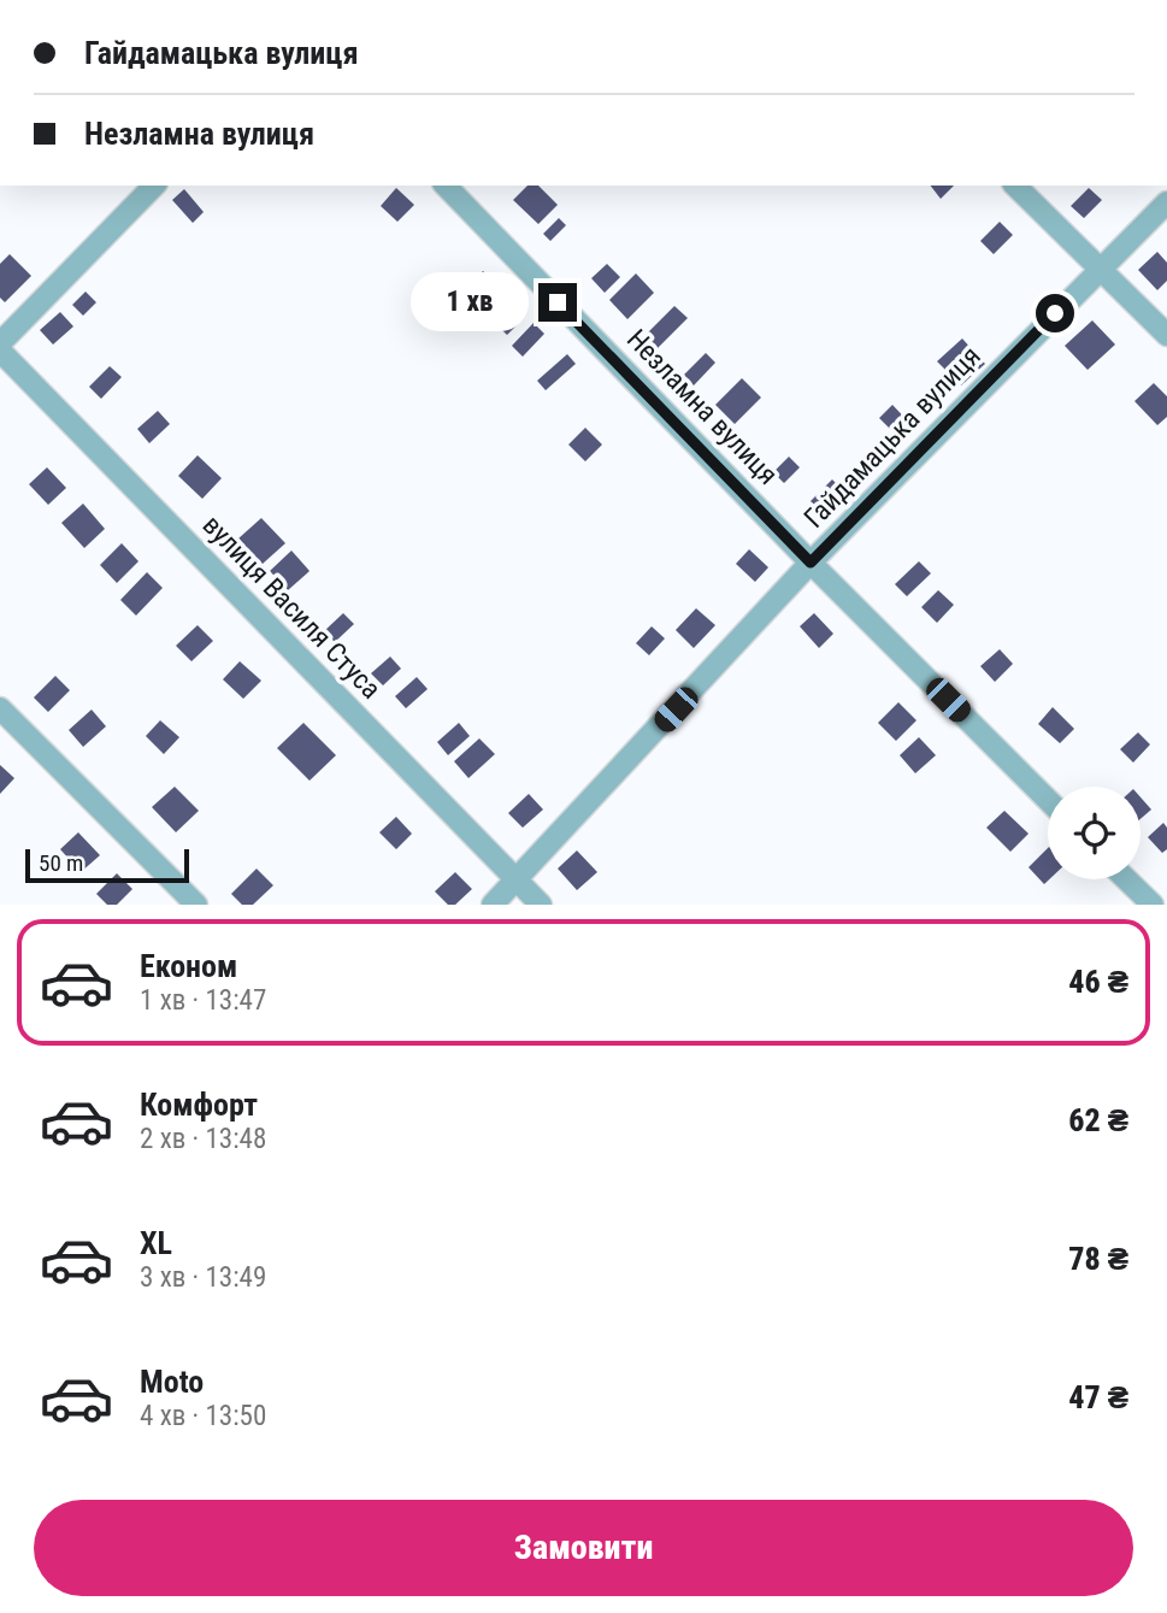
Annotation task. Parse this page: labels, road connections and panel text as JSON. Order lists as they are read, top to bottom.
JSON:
{
  "streets": {
    "street": ["Незламна вулиця", "Гайдамацька вулиця", "вулиця Василя Стуса"]
  },
  "crossings": [
    ["Незламна вулиця", "Гайдамацька вулиця"],
    ["Гайдамацька вулиця", "вулиця Василя Стуса"]
  ],
  "scale_bar": "50 m",
  "page": {
    "banner": ["Гайдамацька вулиця", "Незламна вулиця"],
    "bubble": "1 хв",
    "scale": "50 m",
    "list": [
      {
        "name": "Економ",
        "note": "1 хв · 13:47",
        "value": "46 ₴"
      },
      {
        "name": "Комфорт",
        "note": "2 хв · 13:48",
        "value": "62 ₴"
      },
      {
        "name": "XL",
        "note": "3 хв · 13:49",
        "value": "78 ₴"
      },
      {
        "name": "Moto",
        "note": "4 хв · 13:50",
        "value": "47 ₴"
      }
    ],
    "buttons": "Замовити"
  }
}
